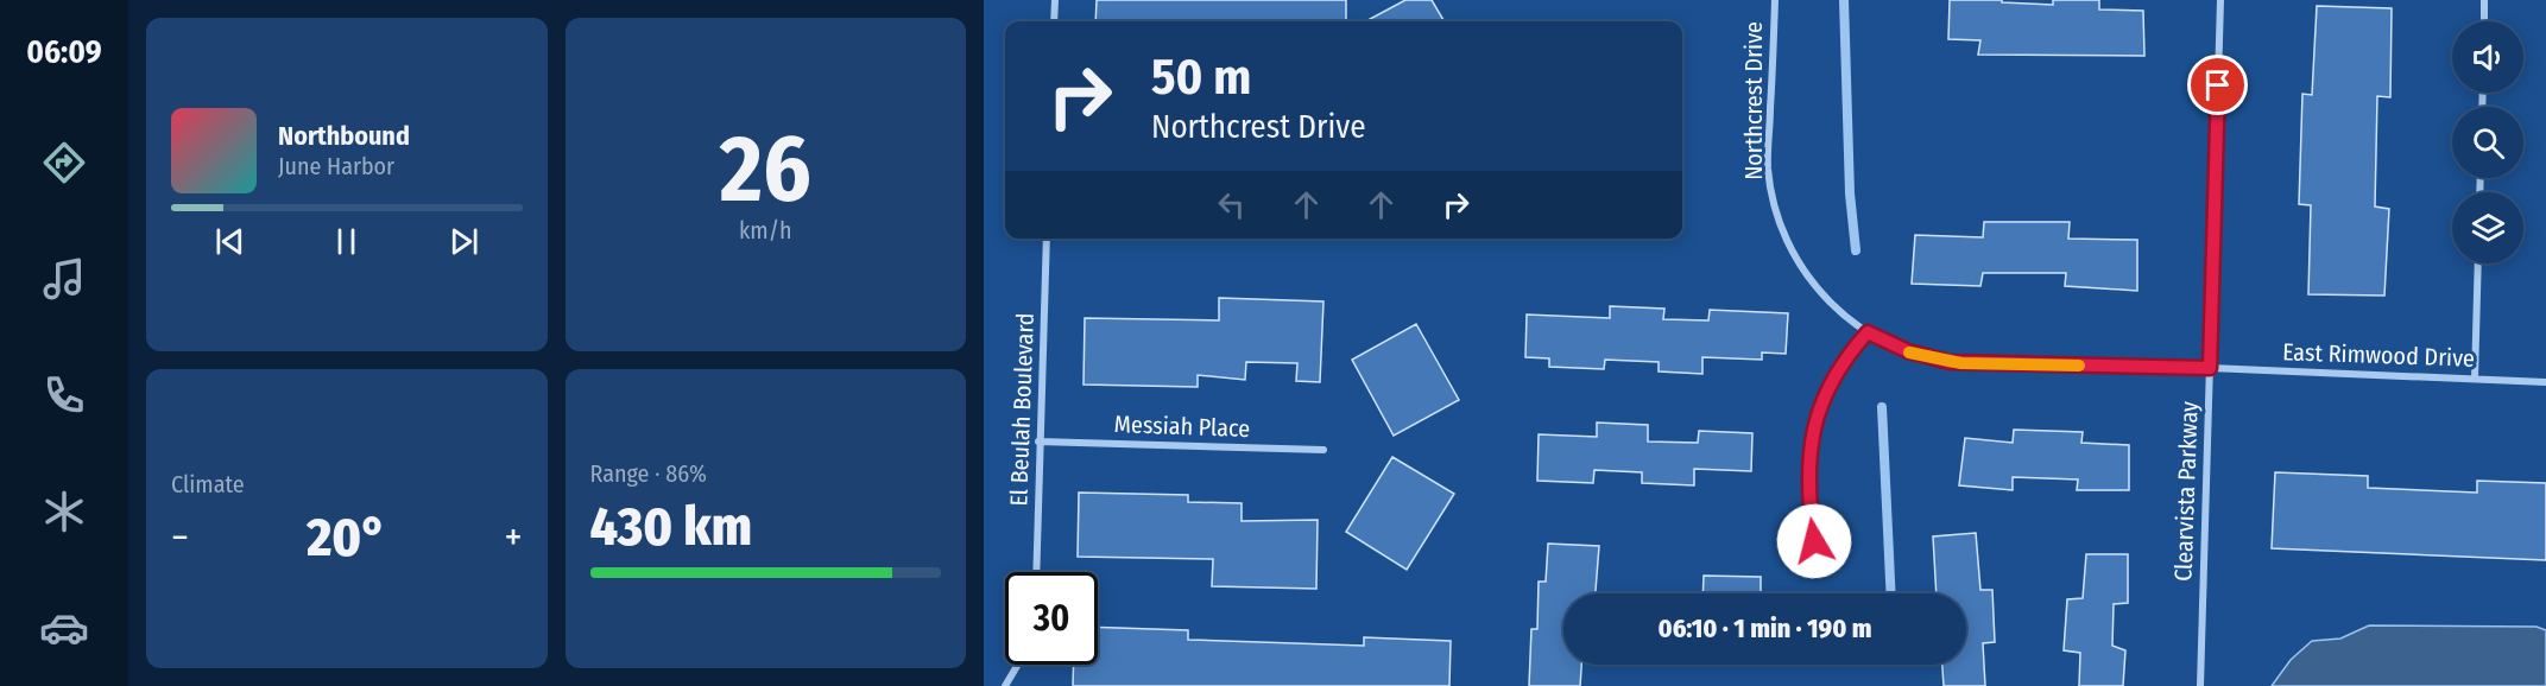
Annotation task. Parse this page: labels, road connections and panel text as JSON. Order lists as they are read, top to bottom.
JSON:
{
  "streets": {
    "street": [
      "Northcrest Drive",
      "East Rimwood Drive",
      "El Beulah Boulevard",
      "Messiah Place",
      "Clearvista Parkway"
    ]
  },
  "crossings": [
    ["Northcrest Drive", "East Rimwood Drive"],
    ["Northcrest Drive", "Clearvista Parkway"],
    ["East Rimwood Drive", "Clearvista Parkway"],
    ["El Beulah Boulevard", "Messiah Place"]
  ],
  "page": {
    "tabs": "06:09",
    "tile": [
      ["26", "km/h"],
      "Climate",
      ["Range · 86%", "430 km"]
    ],
    "turn": ["50 m", "Northcrest Drive"],
    "song": ["Northbound", "June Harbor"],
    "heat": ["−", "20°", "+"],
    "limit": "30",
    "trip": "06:10 · 1 min · 190 m"
  }
}
